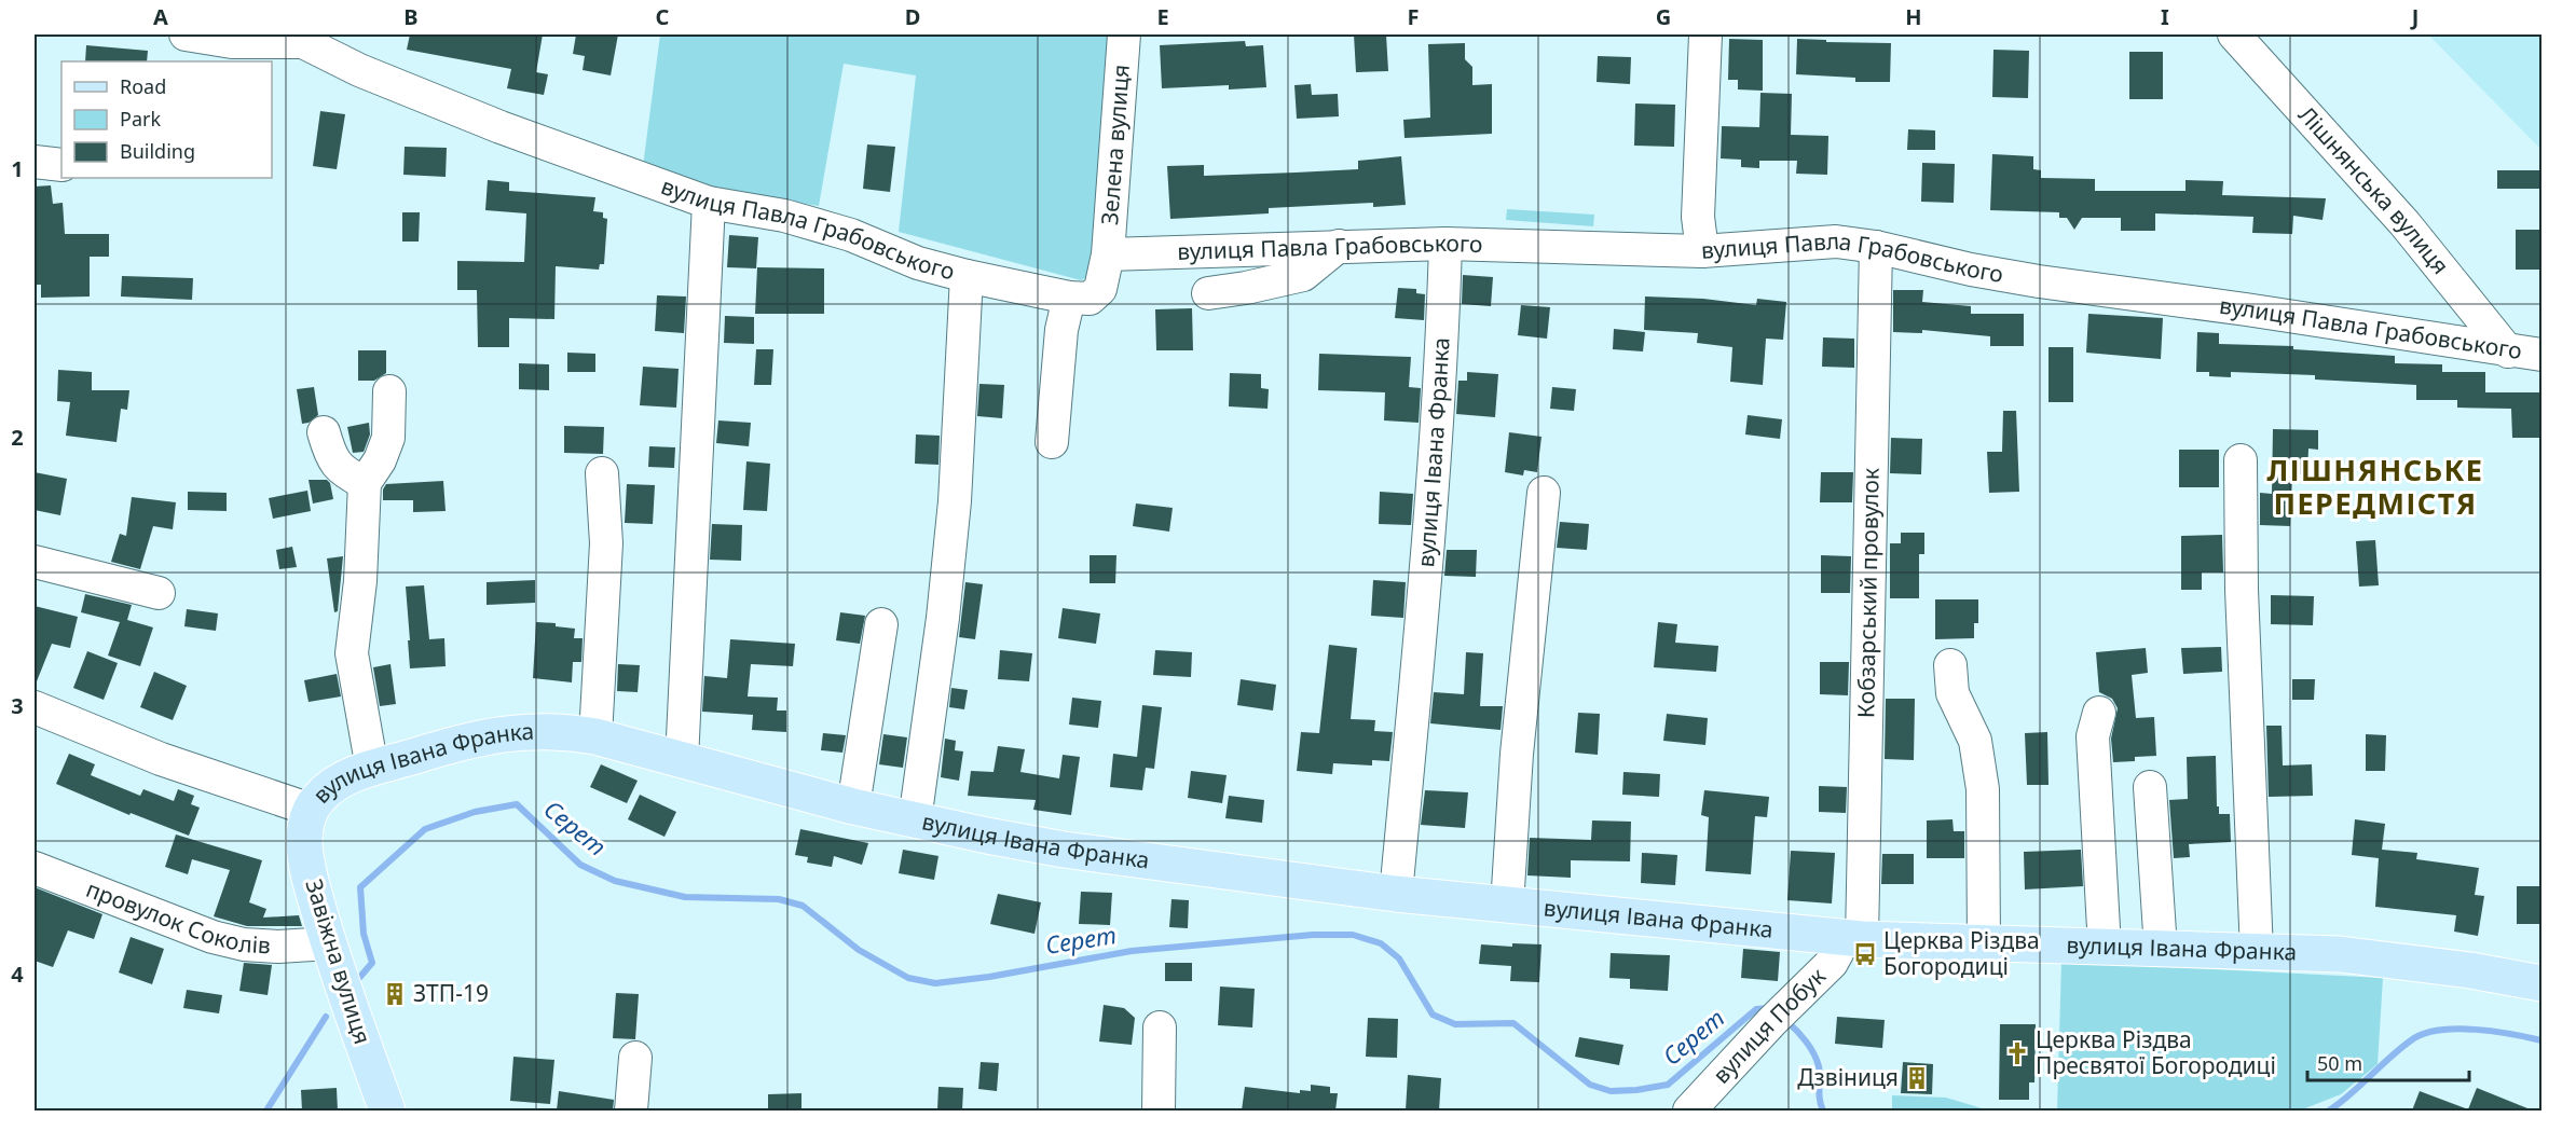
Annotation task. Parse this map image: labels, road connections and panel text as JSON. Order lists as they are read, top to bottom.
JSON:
{
  "streets": {
    "main road": ["вулиця Івана Франка", "Завіжна вулиця"],
    "street": [
      "Зелена вулиця",
      "Лішнянська вулиця",
      "вулиця Павла Грабовського",
      "Кобзарський провулок",
      "провулок Соколів",
      "вулиця Побук"
    ]
  },
  "crossings": [
    ["Зелена вулиця", "вулиця Павла Грабовського"],
    ["Лішнянська вулиця", "вулиця Павла Грабовського"],
    ["вулиця Павла Грабовського", "вулиця Івана Франка"],
    ["вулиця Павла Грабовського", "Кобзарський провулок"],
    ["вулиця Івана Франка", "Кобзарський провулок"],
    ["вулиця Івана Франка", "Завіжна вулиця"],
    ["вулиця Івана Франка", "вулиця Побук"],
    ["Кобзарський провулок", "вулиця Побук"],
    ["провулок Соколів", "Завіжна вулиця"]
  ],
  "districts": ["ЛІШНЯНСЬКЕ ПЕРЕДМІСТЯ"],
  "water": ["Серет"],
  "places": {
    "bus stop": ["Церква Різдва Богородиці"],
    "building": ["ЗТП-19", "Дзвіниця"],
    "church": ["Церква Різдва Пресвятої Богородиці"]
  },
  "legend": ["Road", "Park", "Building"],
  "scale_bar": "50 m",
  "grid": {
    "columns": [
      "A",
      "B",
      "C",
      "D",
      "E",
      "F",
      "G",
      "H",
      "I",
      "J"
    ],
    "rows": [
      "1",
      "2",
      "3",
      "4"
    ]
  }
}
